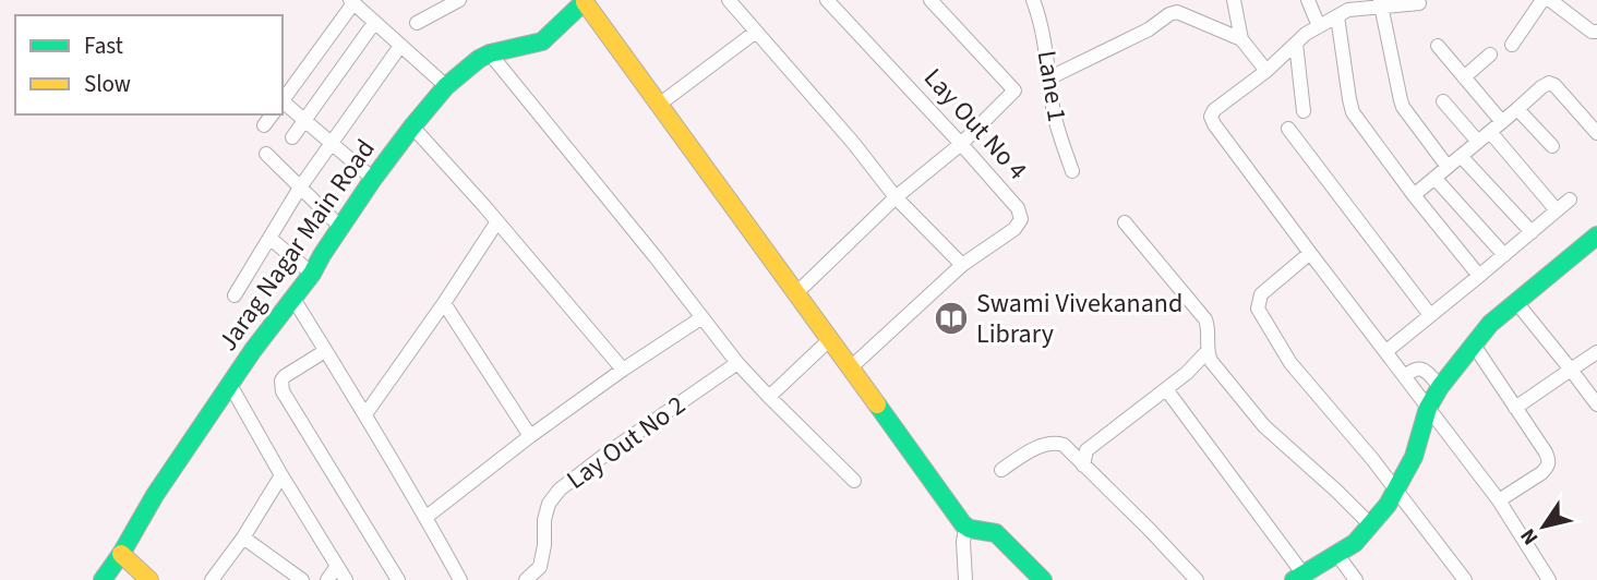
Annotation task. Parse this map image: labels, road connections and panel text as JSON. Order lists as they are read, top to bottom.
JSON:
{
  "streets": {
    "main road": ["Jarag Nagar Main Road"],
    "street": ["Lane 1", "Lay Out No 4", "Lay Out No 2"]
  },
  "places": {
    "library": ["Swami Vivekanand Library"]
  },
  "legend": ["Fast", "Slow"],
  "north": "bottom left"
}
